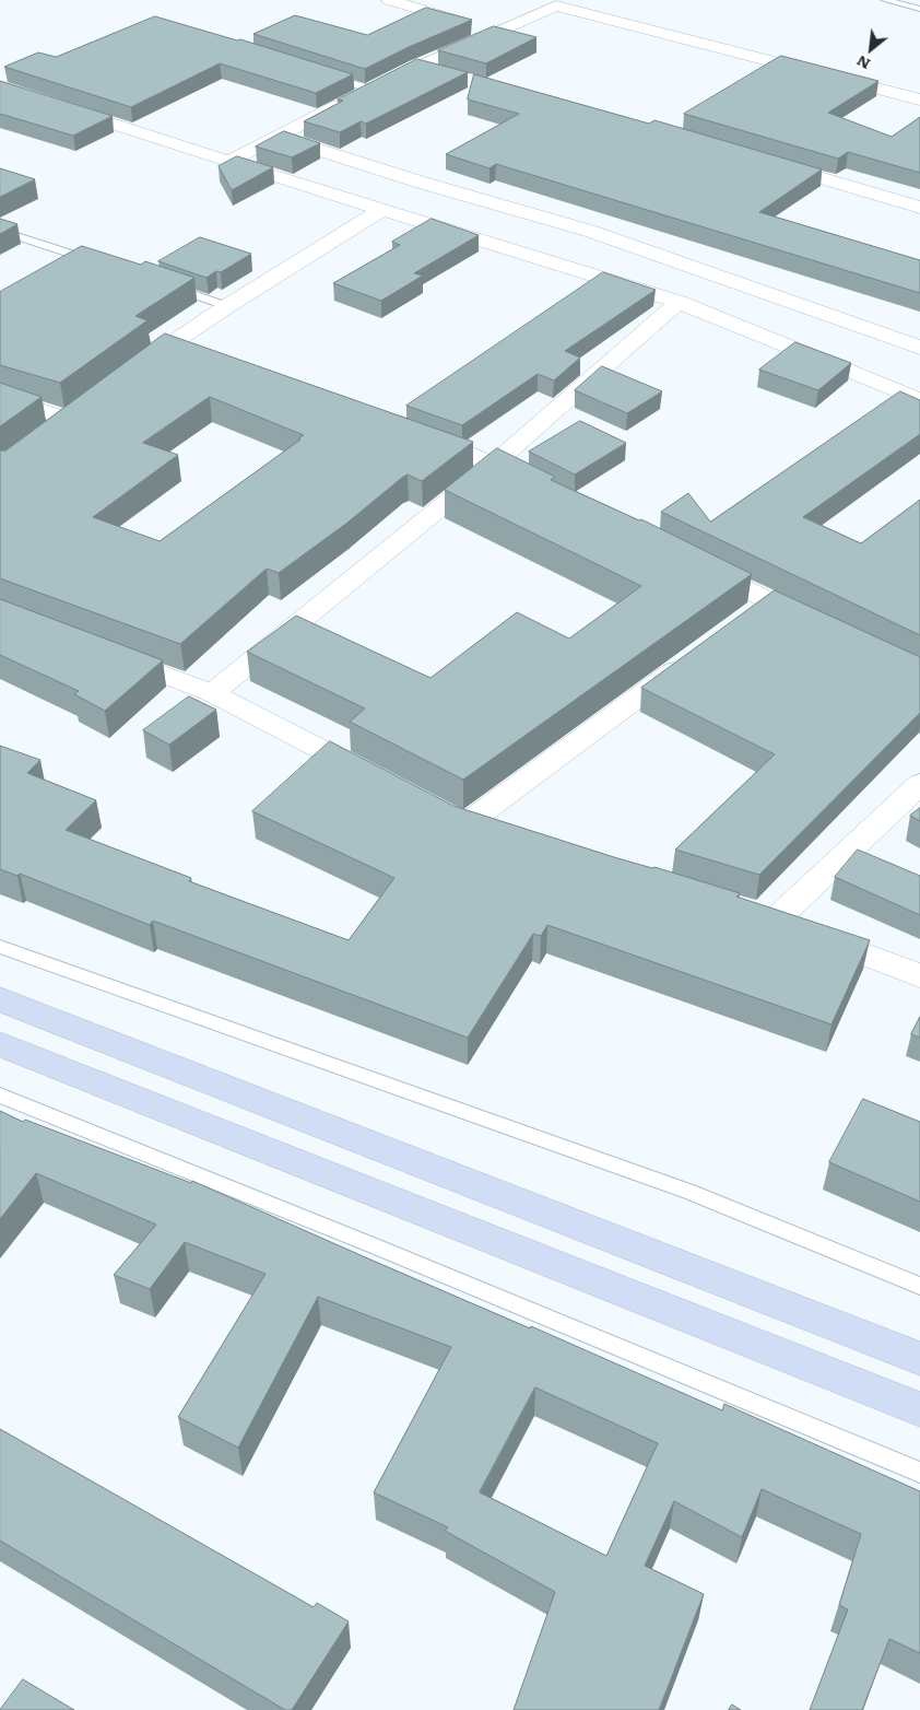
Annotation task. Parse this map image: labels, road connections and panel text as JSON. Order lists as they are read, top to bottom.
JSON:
{
  "north": "bottom left"
}
